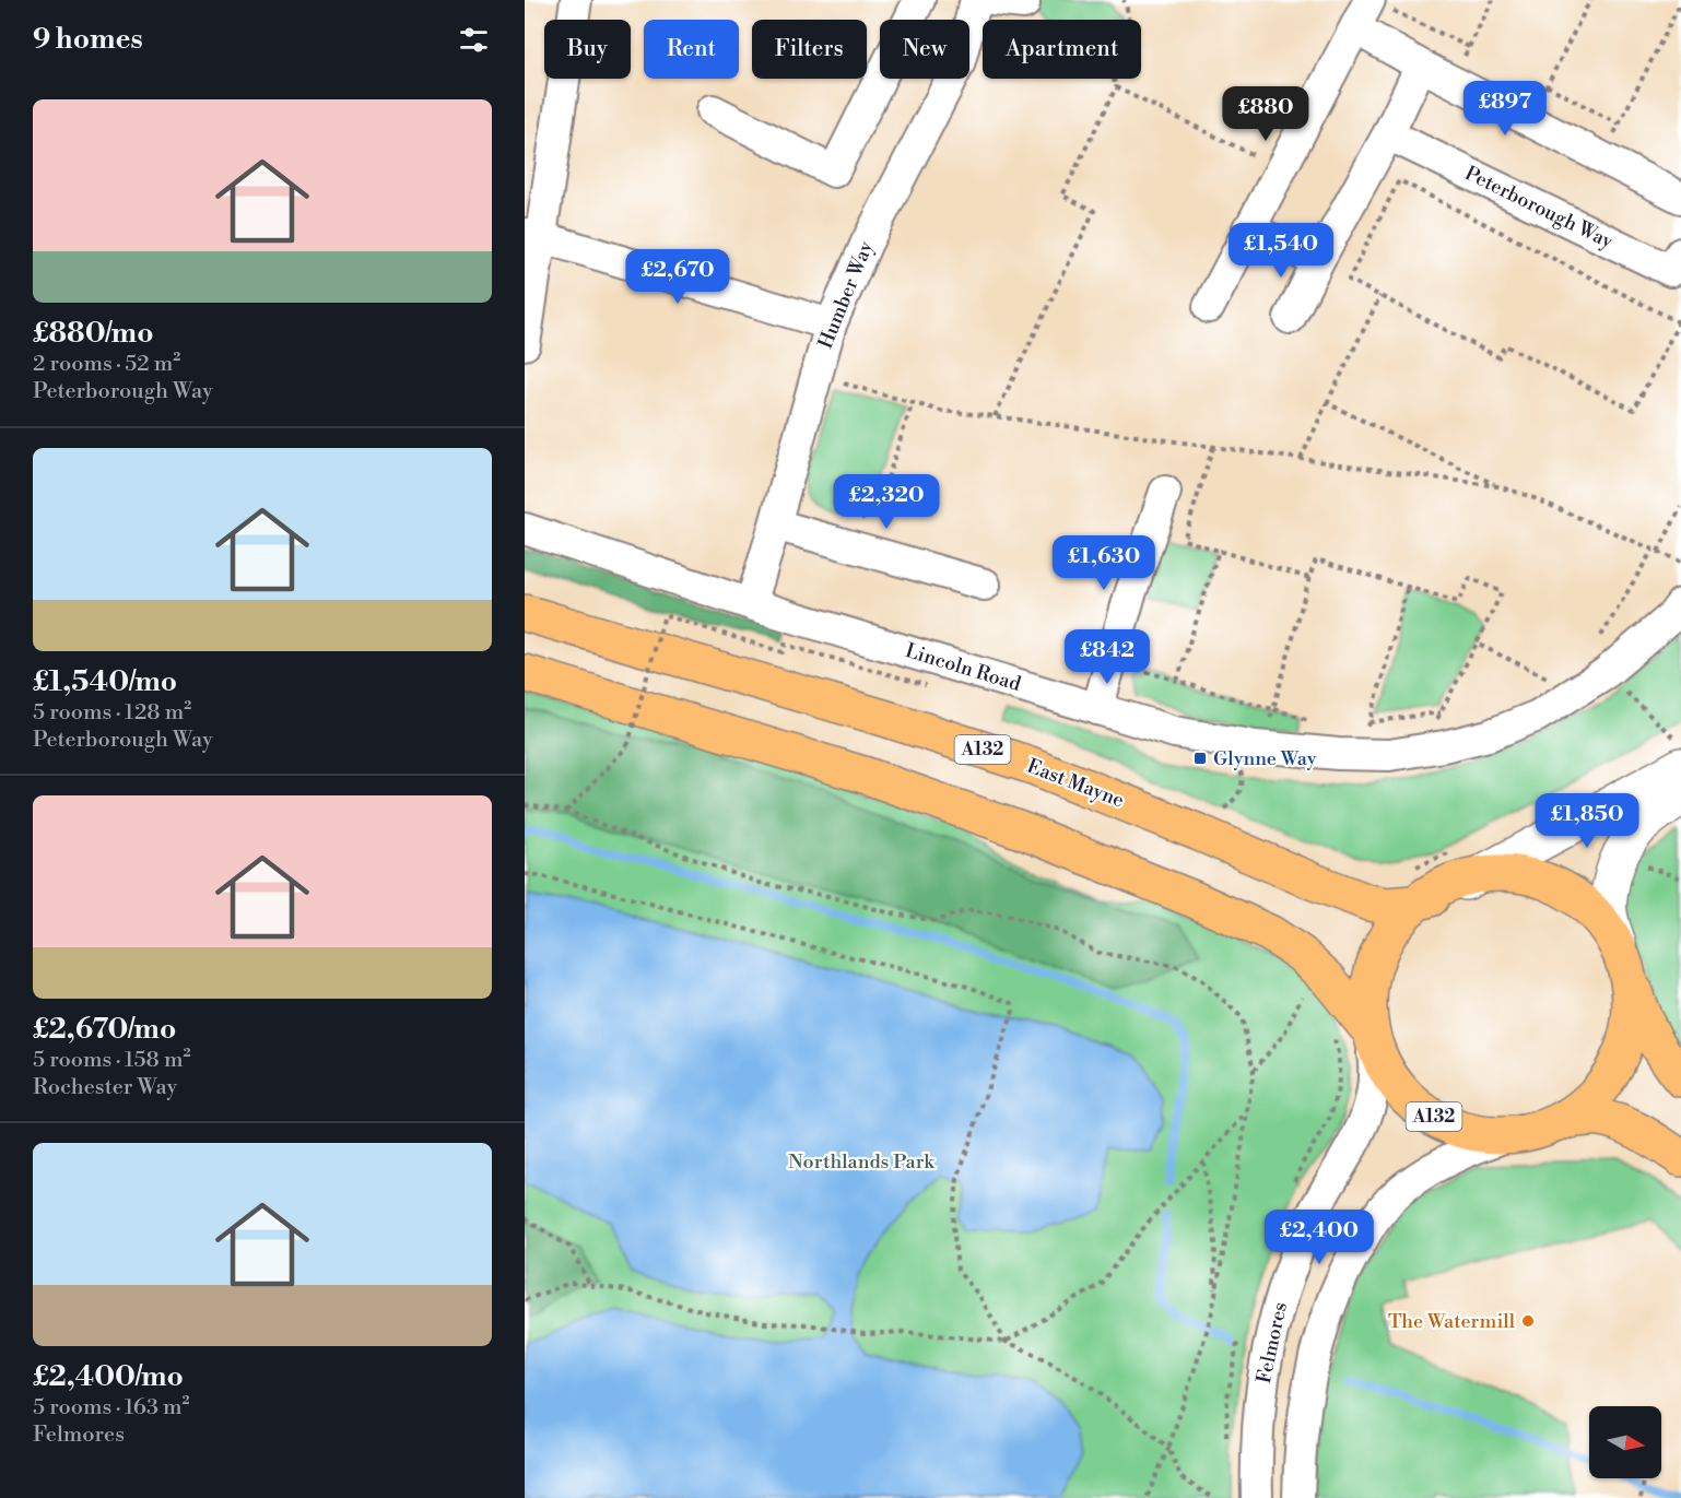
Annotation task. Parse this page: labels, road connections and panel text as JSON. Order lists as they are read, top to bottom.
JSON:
{
  "streets": {
    "main road": ["A132", "East Mayne"],
    "street": [
      "Peterborough Way",
      "Humber Way",
      "Lincoln Road",
      "Felmores"
    ]
  },
  "crossings": [
    ["Humber Way", "Lincoln Road"],
    ["A132", "East Mayne"],
    ["A132", "Felmores"]
  ],
  "parks": ["Northlands Park"],
  "places": {
    "transit": ["Glynne Way"],
    "other": ["The Watermill"]
  },
  "north": "right",
  "page": {
    "heading": "9 homes",
    "chip": [
      "Buy",
      "Rent",
      "Filters",
      "New",
      "Apartment"
    ],
    "list": [
      {
        "name": "£880/mo",
        "note": "2 rooms · 52 m² · Peterborough Way"
      },
      {
        "name": "£1,540/mo",
        "note": "5 rooms · 128 m² · Peterborough Way"
      },
      {
        "name": "£2,670/mo",
        "note": "5 rooms · 158 m² · Rochester Way"
      },
      {
        "name": "£2,400/mo",
        "note": "5 rooms · 163 m² · Felmores"
      }
    ],
    "price": [
      "£897",
      "£880",
      "£1,540",
      "£2,670",
      "£2,320",
      "£1,630",
      "£842",
      "£1,850",
      "£2,400"
    ]
  }
}
